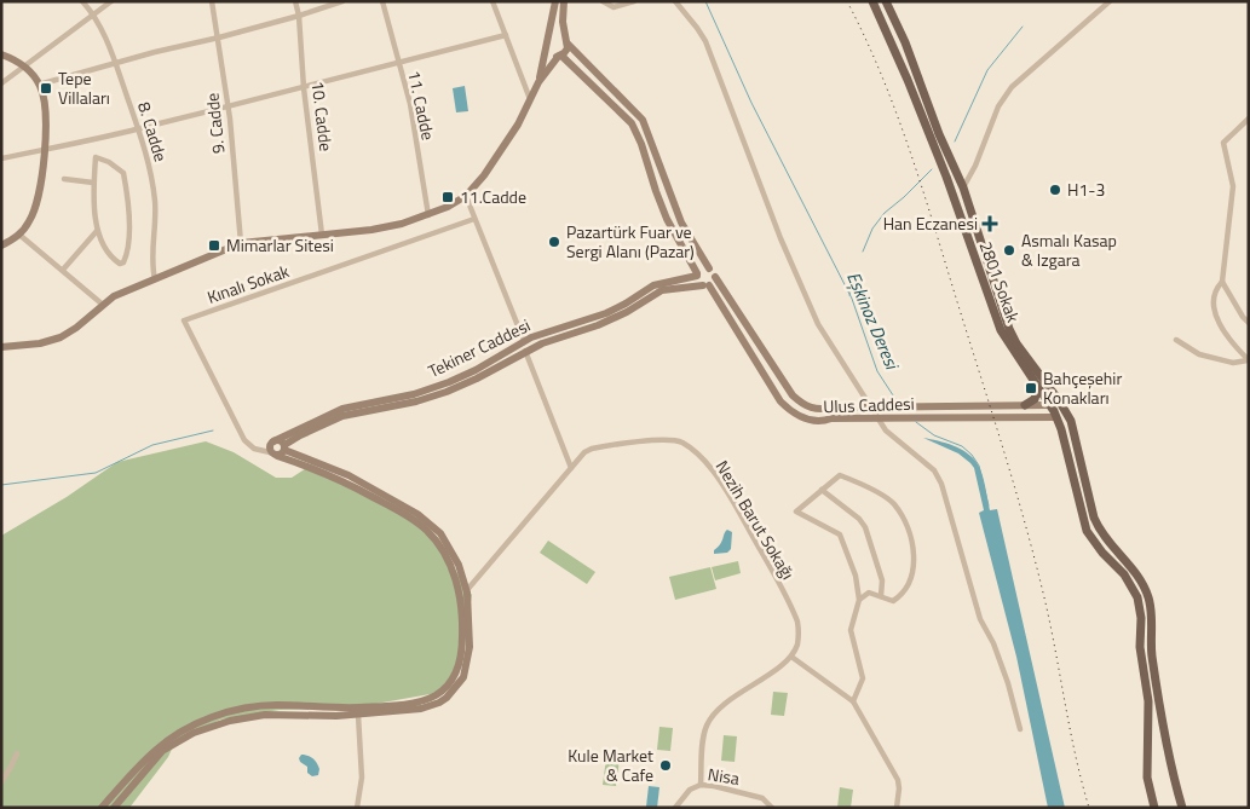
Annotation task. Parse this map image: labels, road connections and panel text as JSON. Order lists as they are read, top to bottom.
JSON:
{
  "streets": {
    "main road": ["2801 Sokak"],
    "street": [
      "11. Cadde",
      "10. Cadde",
      "9. Cadde",
      "8. Cadde",
      "Kınalı Sokak",
      "Tekiner Caddesi",
      "Ulus Caddesi",
      "Nezih Barut Sokağı",
      "Nisa"
    ]
  },
  "crossings": [
    ["2801 Sokak", "Ulus Caddesi"],
    ["Kınalı Sokak", "Tekiner Caddesi"],
    ["Tekiner Caddesi", "Ulus Caddesi"]
  ],
  "water": ["Eşkinoz Deresi"],
  "places": {
    "transit": [
      "Tepe Villaları",
      "11.Cadde",
      "Mimarlar Sitesi",
      "Bahçeşehir Konakları"
    ],
    "other": [
      "H1-3",
      "Pazartürk Fuar ve Sergi Alanı (Pazar)",
      "Asmalı Kasap & Izgara",
      "Kule Market & Cafe"
    ],
    "health": ["Han Eczanesi"]
  }
}
